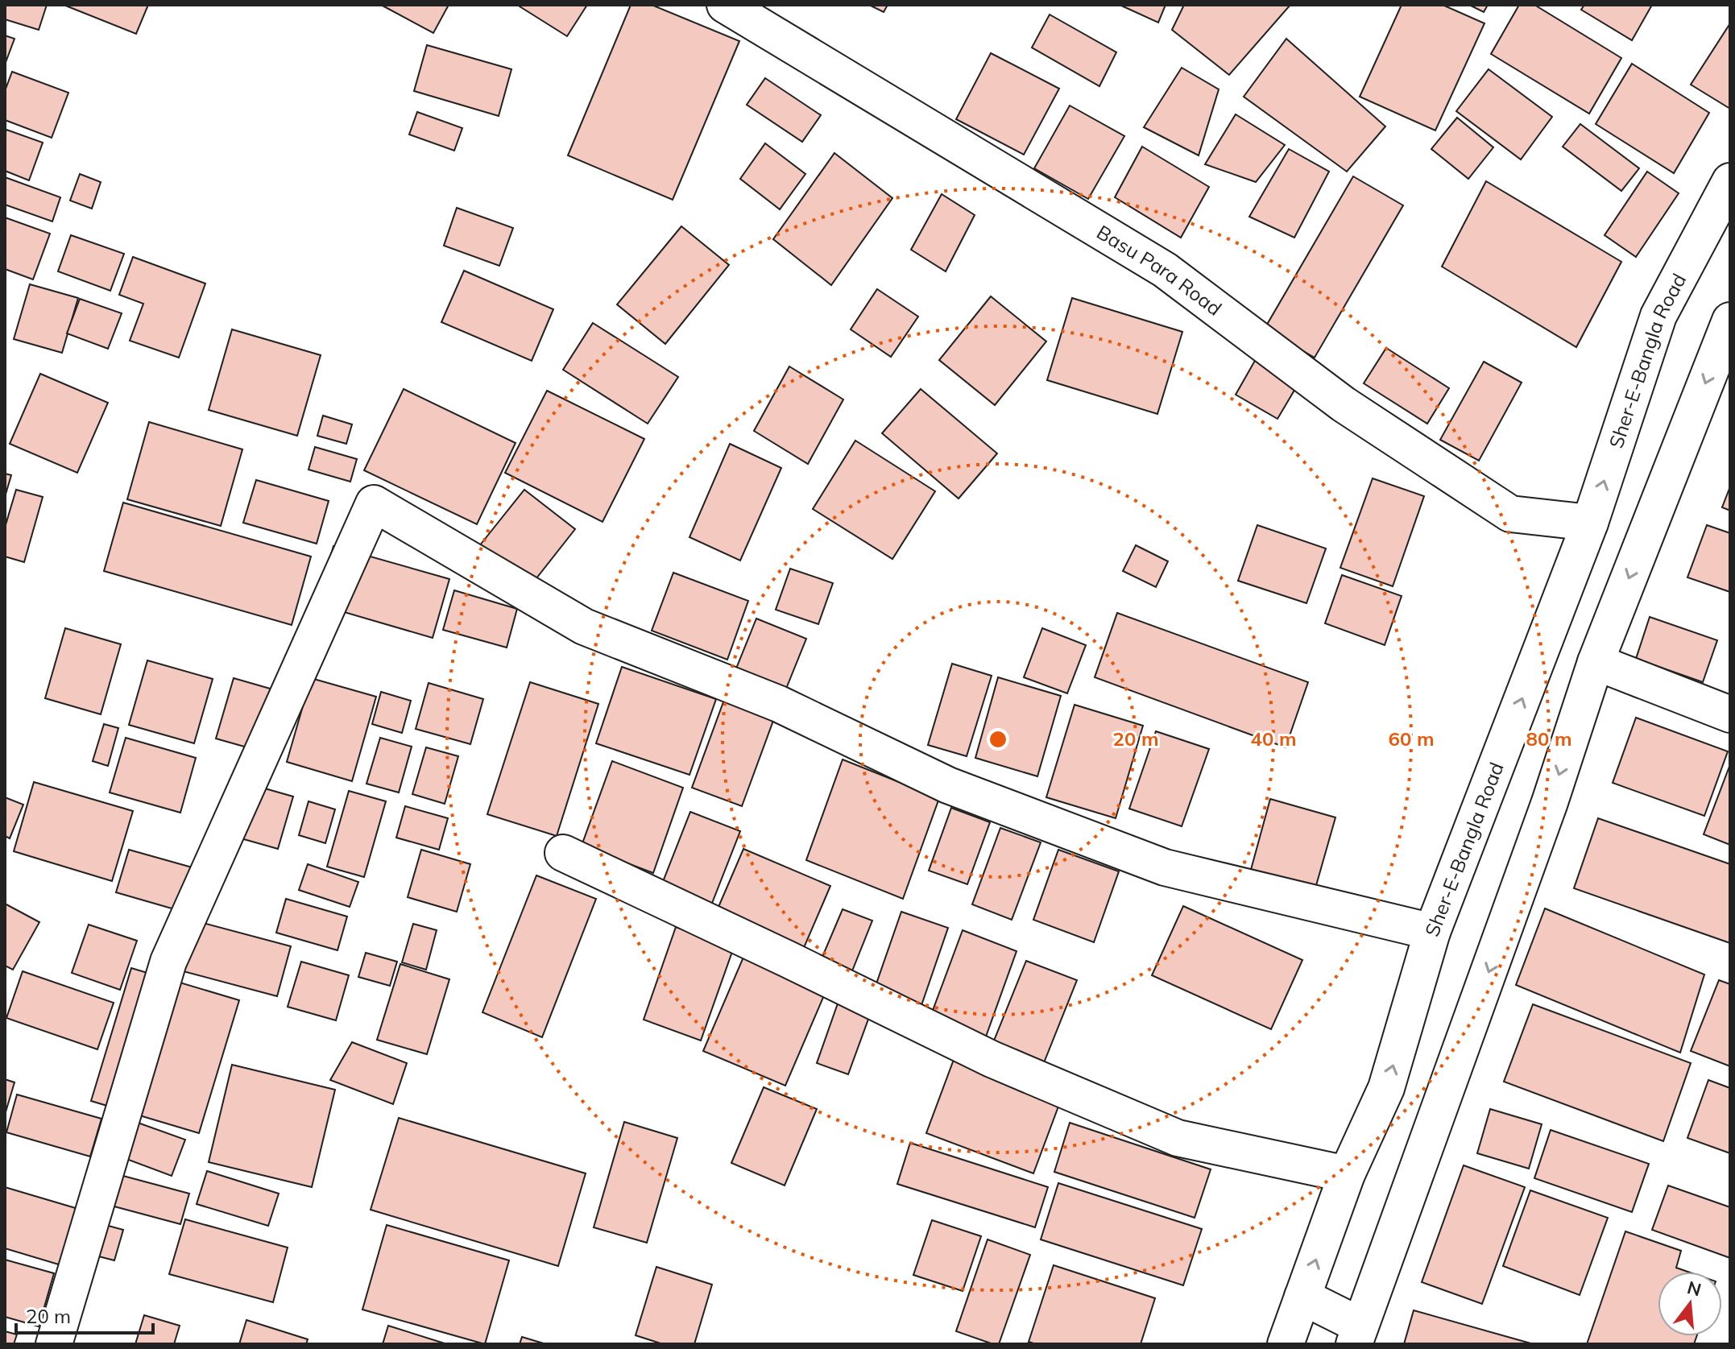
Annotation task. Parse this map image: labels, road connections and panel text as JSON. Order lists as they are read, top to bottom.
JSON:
{
  "streets": {
    "main road": ["Basu Para Road", "Sher-E-Bangla Road"]
  },
  "crossings": [
    ["Basu Para Road", "Sher-E-Bangla Road"]
  ],
  "scale_bar": "20 m",
  "north": "top",
  "rings": [
    "20 m",
    "40 m",
    "60 m",
    "80 m"
  ]
}
